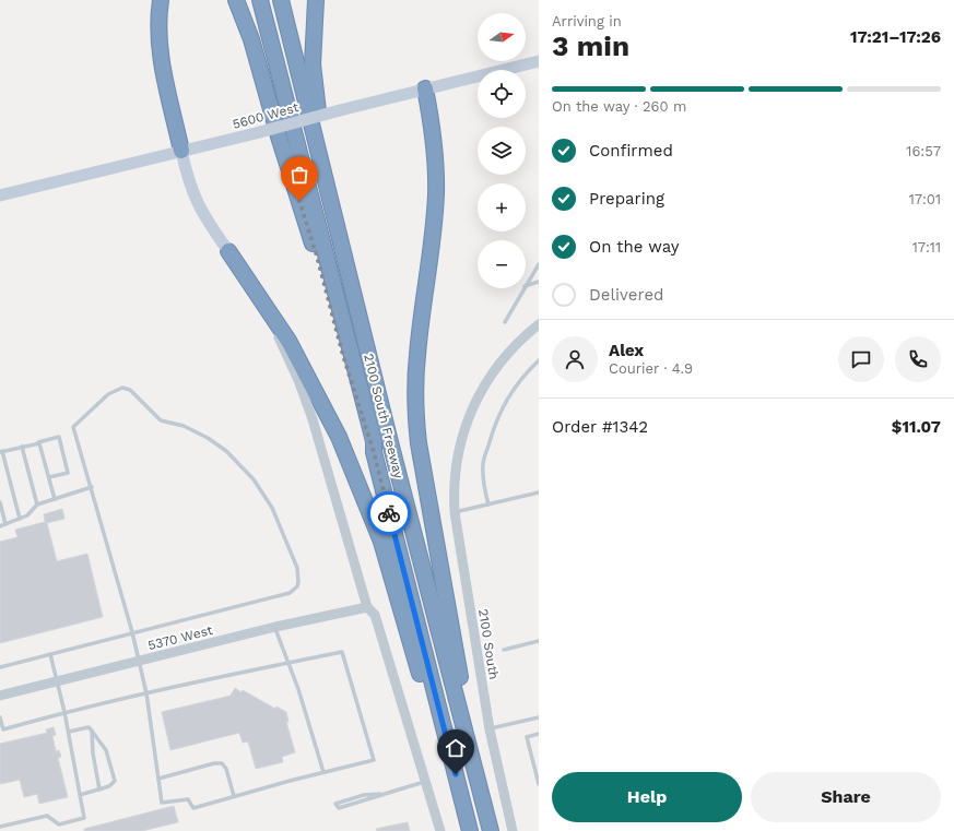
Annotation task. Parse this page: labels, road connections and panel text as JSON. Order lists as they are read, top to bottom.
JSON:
{
  "streets": {
    "highway": ["2100 South Freeway"],
    "main road": ["5600 West"],
    "street": ["5370 West", "2100 South"]
  },
  "north": "right",
  "page": {
    "heading": ["3 min", "Arriving in", "17:21–17:26"],
    "panel": [
      "Alex",
      "Courier · 4.9",
      "Order #1342",
      "$11.07"
    ],
    "map_buttons": ["+", "−"],
    "bar": "On the way · 260 m",
    "list": [
      ["Confirmed", "16:57"],
      ["Preparing", "17:01"],
      ["On the way", "17:11"],
      "Delivered"
    ],
    "buttons": ["Help", "Share"]
  }
}
